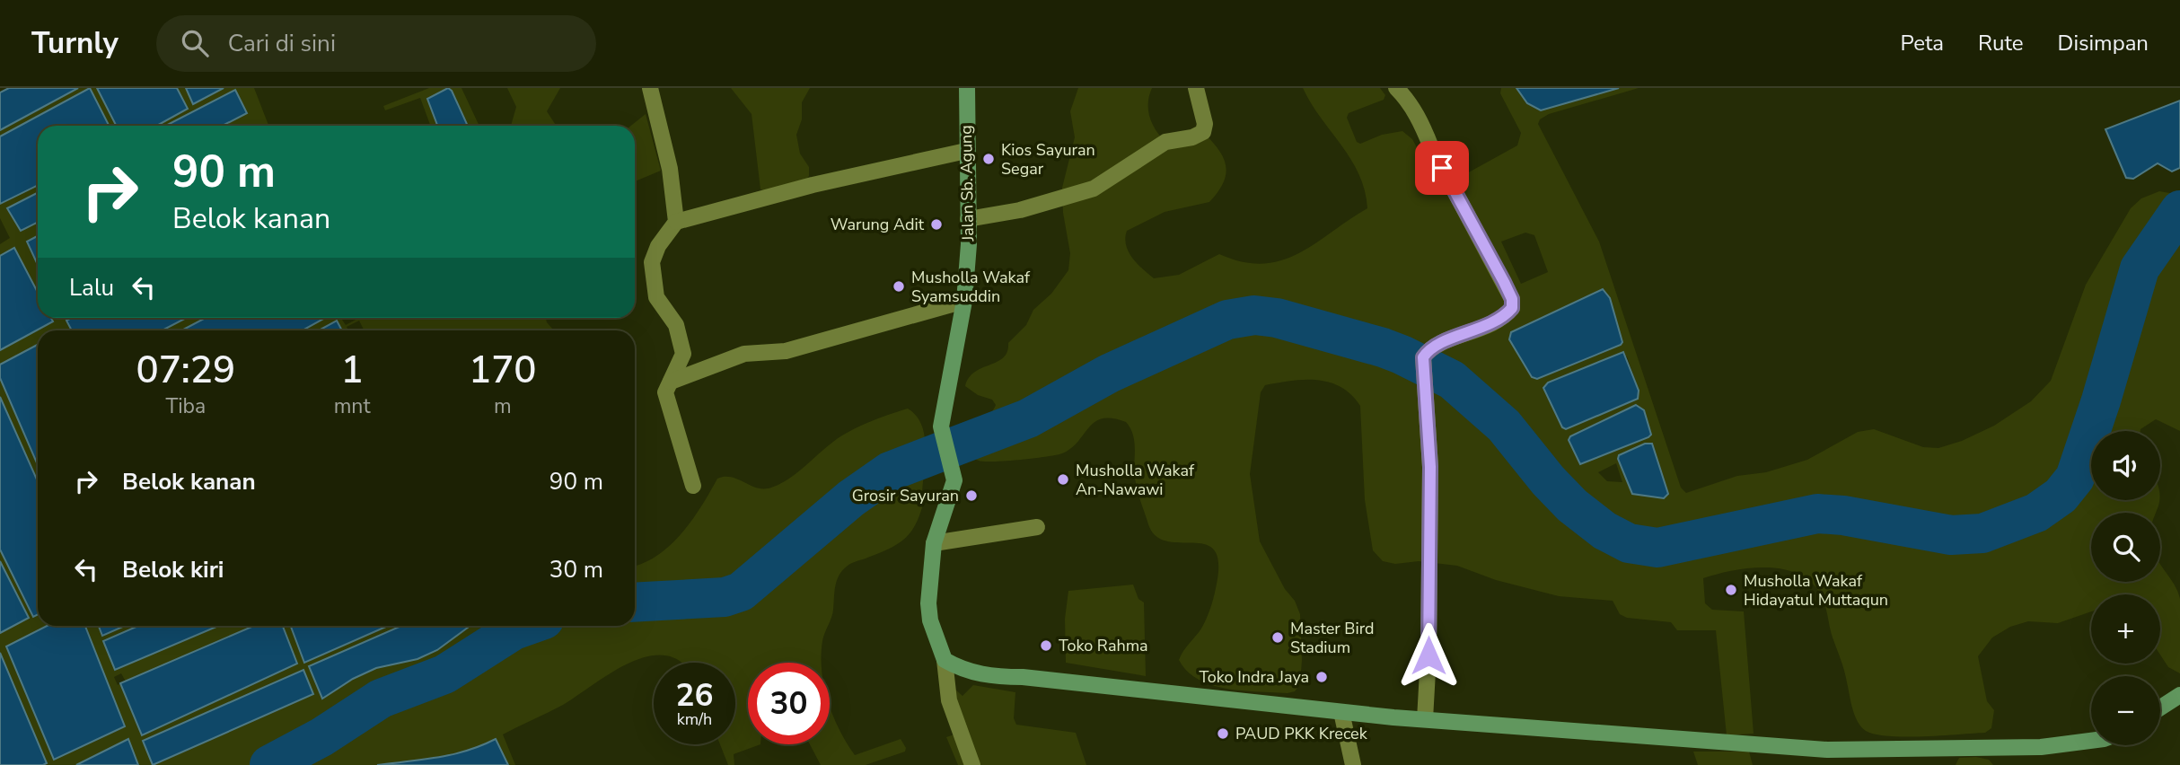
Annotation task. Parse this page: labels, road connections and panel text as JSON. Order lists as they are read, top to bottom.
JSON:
{
  "streets": {
    "street": ["Jalan Sb. Agung"]
  },
  "places": [
    "Kios Sayuran Segar",
    "Warung Adit",
    "Musholla Wakaf Syamsuddin",
    "Musholla Wakaf An-Nawawi",
    "Grosir Sayuran",
    "Musholla Wakaf Hidayatul Muttaqun",
    "Master Bird Stadium",
    "Toko Rahma",
    "Toko Indra Jaya",
    "PAUD PKK Krecek"
  ],
  "page": {
    "header": "Turnly",
    "search": "Cari di sini",
    "nav": ["Peta", "Rute", "Disimpan"],
    "turn": ["90 m", "Belok kanan"],
    "then": "Lalu",
    "eta": [
      "07:29",
      "Tiba",
      "1",
      "mnt",
      "170",
      "m"
    ],
    "map_buttons": ["+", "−"],
    "list": [
      {
        "name": "Belok kanan",
        "value": "90 m"
      },
      {
        "name": "Belok kiri",
        "value": "30 m"
      }
    ],
    "speed": "26 km/h",
    "limit": "30"
  }
}
